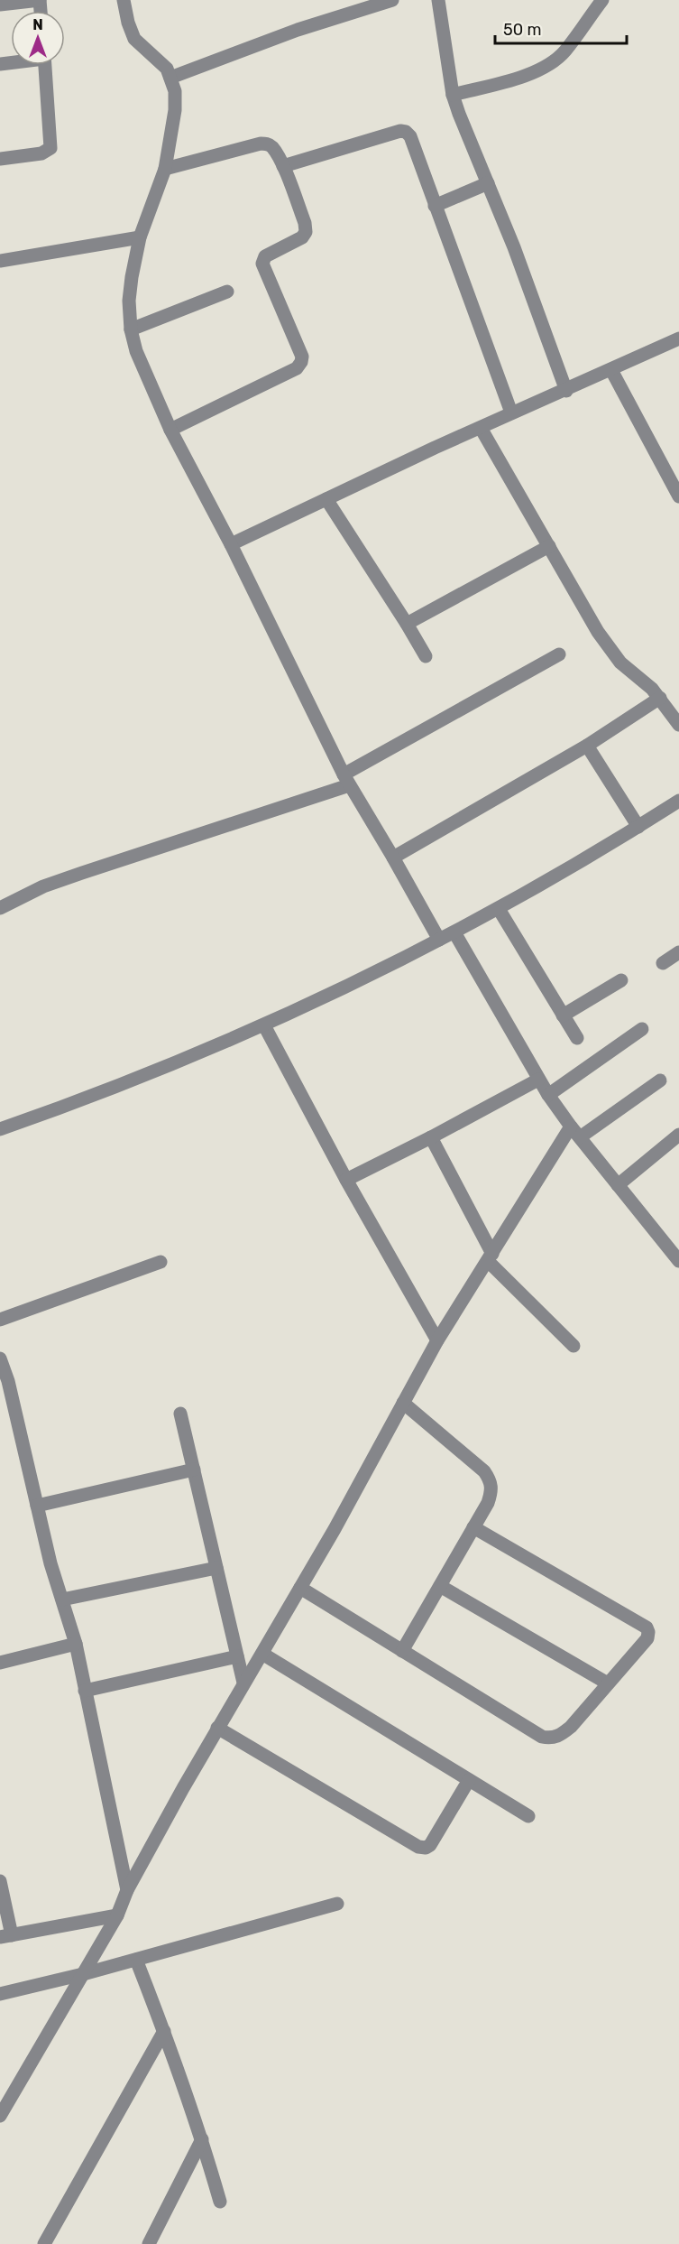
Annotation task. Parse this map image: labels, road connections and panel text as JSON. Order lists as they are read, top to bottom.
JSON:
{
  "scale_bar": "50 m",
  "north": "top"
}
